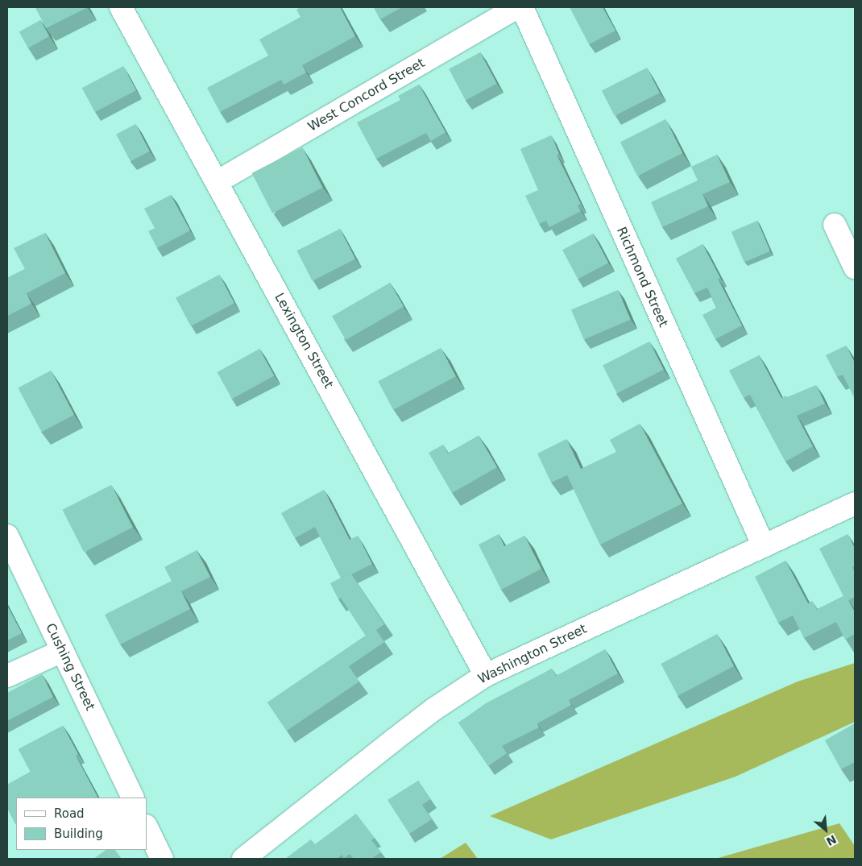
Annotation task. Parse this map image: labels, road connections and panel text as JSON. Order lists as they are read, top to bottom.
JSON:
{
  "streets": {
    "street": [
      "West Concord Street",
      "Richmond Street",
      "Lexington Street",
      "Washington Street",
      "Cushing Street"
    ]
  },
  "crossings": [
    ["West Concord Street", "Lexington Street"],
    ["Richmond Street", "Washington Street"],
    ["Lexington Street", "Washington Street"]
  ],
  "legend": ["Road", "Building"],
  "north": "bottom right"
}
